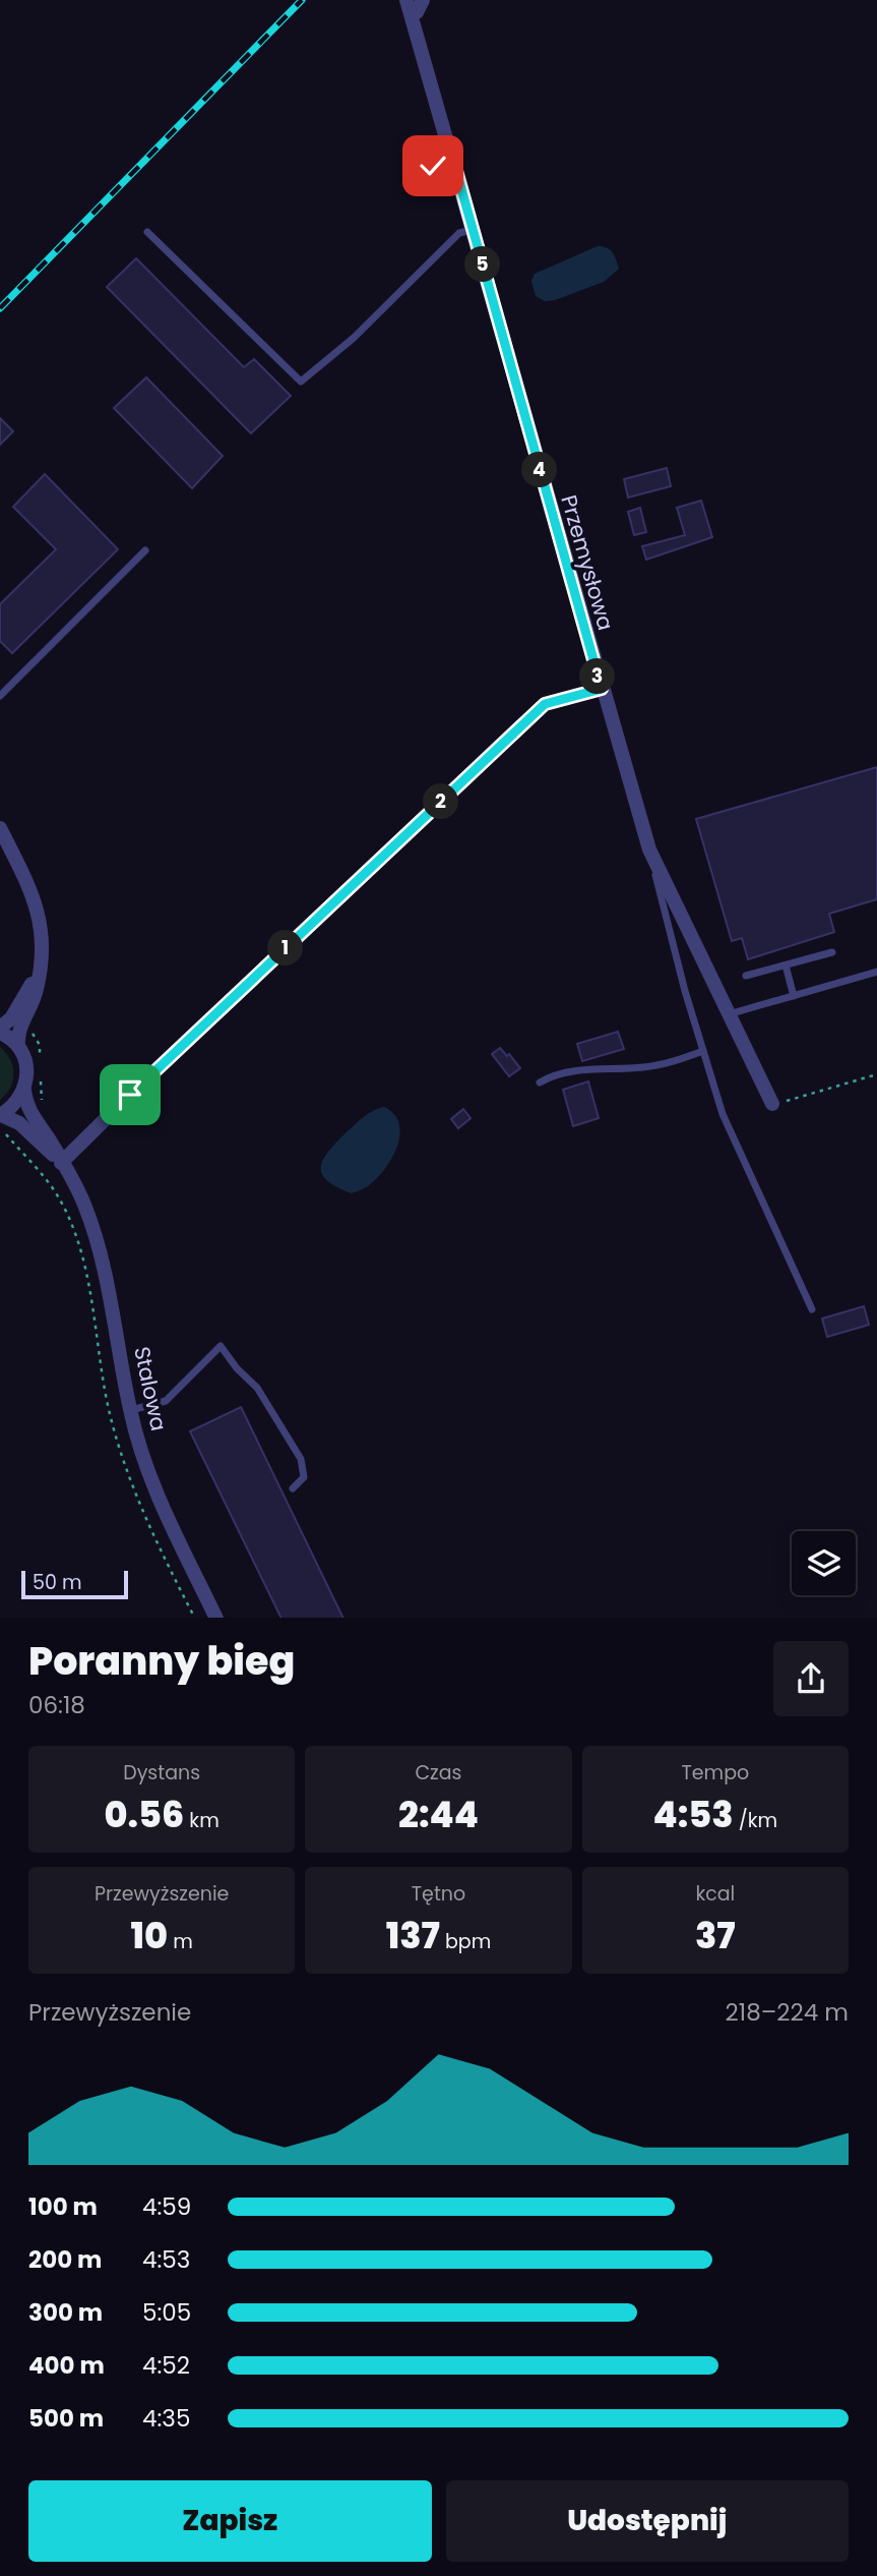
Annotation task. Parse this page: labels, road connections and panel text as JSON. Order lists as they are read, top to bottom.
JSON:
{
  "streets": {
    "street": ["Przemysłowa", "Stalowa"]
  },
  "scale_bar": "50 m",
  "page": {
    "pins": [
      "5",
      "4",
      "3",
      "2",
      "1"
    ],
    "scale": "50 m",
    "heading": ["Poranny bieg", "06:18"],
    "stats": [
      ["Dystans", "0.56 km"],
      ["Czas", "2:44"],
      ["Tempo", "4:53 /km"],
      ["Przewyższenie", "10 m"],
      ["Tętno", "137 bpm"],
      ["kcal", "37"]
    ],
    "chart": ["Przewyższenie", "218–224 m"],
    "list": [
      {
        "name": "100 m",
        "note": "4:59"
      },
      {
        "name": "200 m",
        "note": "4:53"
      },
      {
        "name": "300 m",
        "note": "5:05"
      },
      {
        "name": "400 m",
        "note": "4:52"
      },
      {
        "name": "500 m",
        "note": "4:35"
      }
    ],
    "buttons": ["Zapisz", "Udostępnij"]
  }
}
